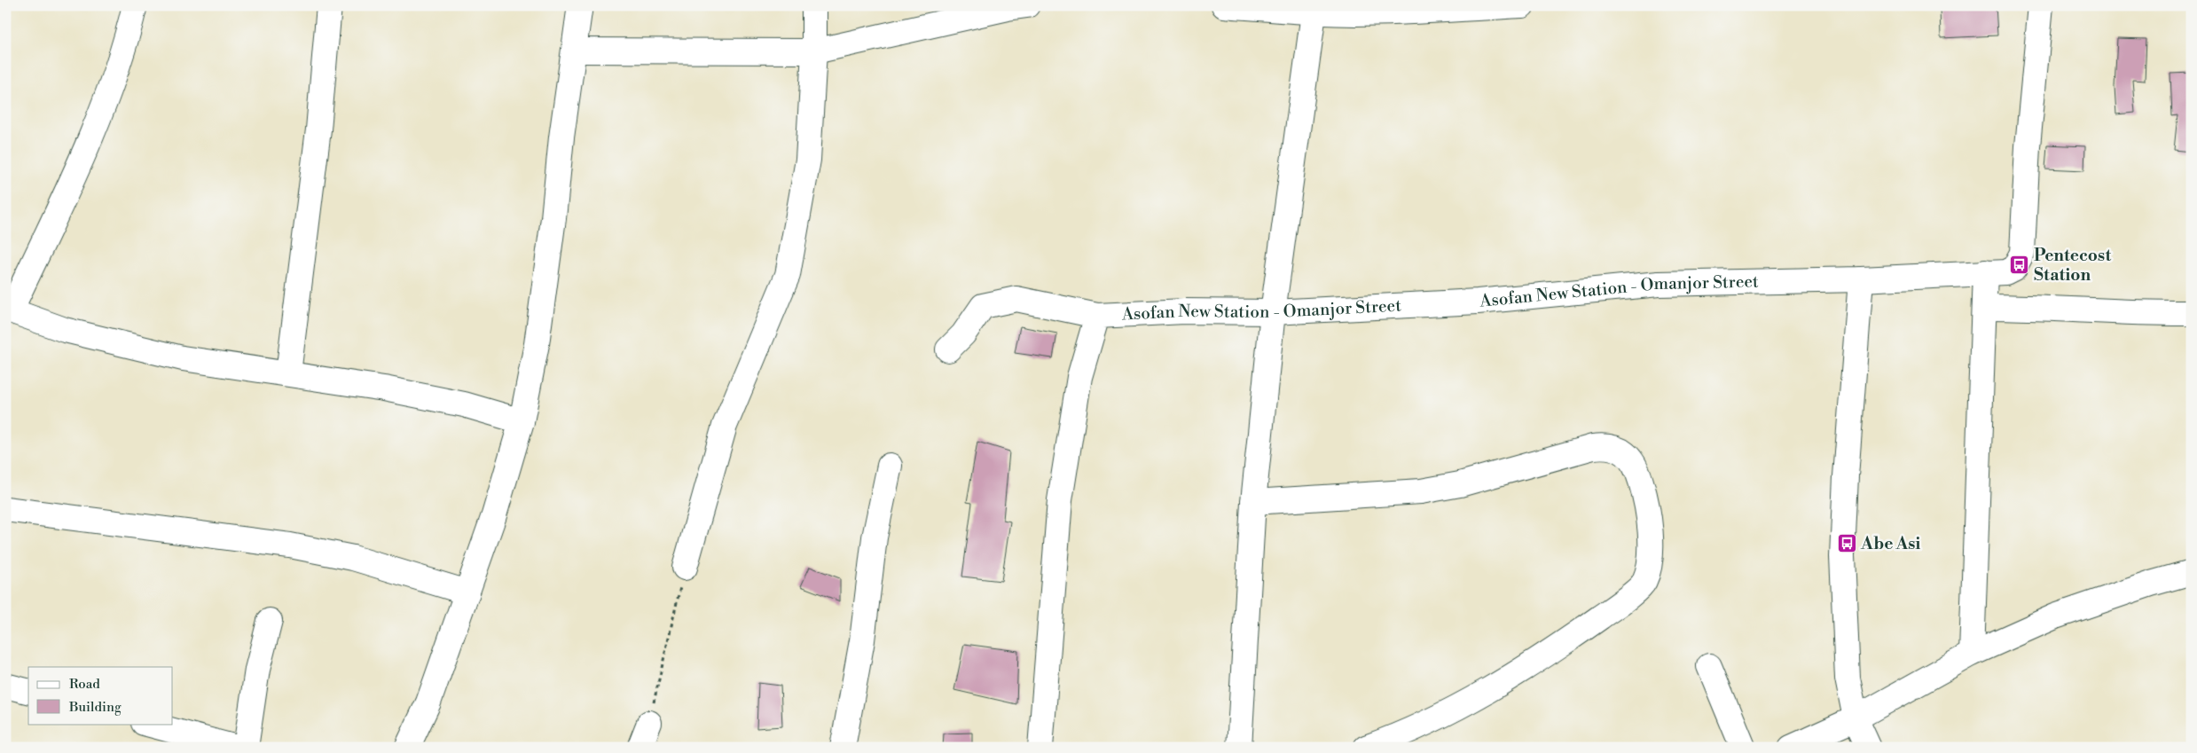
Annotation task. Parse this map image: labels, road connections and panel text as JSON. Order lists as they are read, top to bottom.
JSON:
{
  "streets": {
    "street": ["Asofan New Station - Omanjor Street"]
  },
  "places": {
    "bus stop": ["Pentecost Station", "Abe Asi"]
  },
  "legend": ["Road", "Building"]
}
